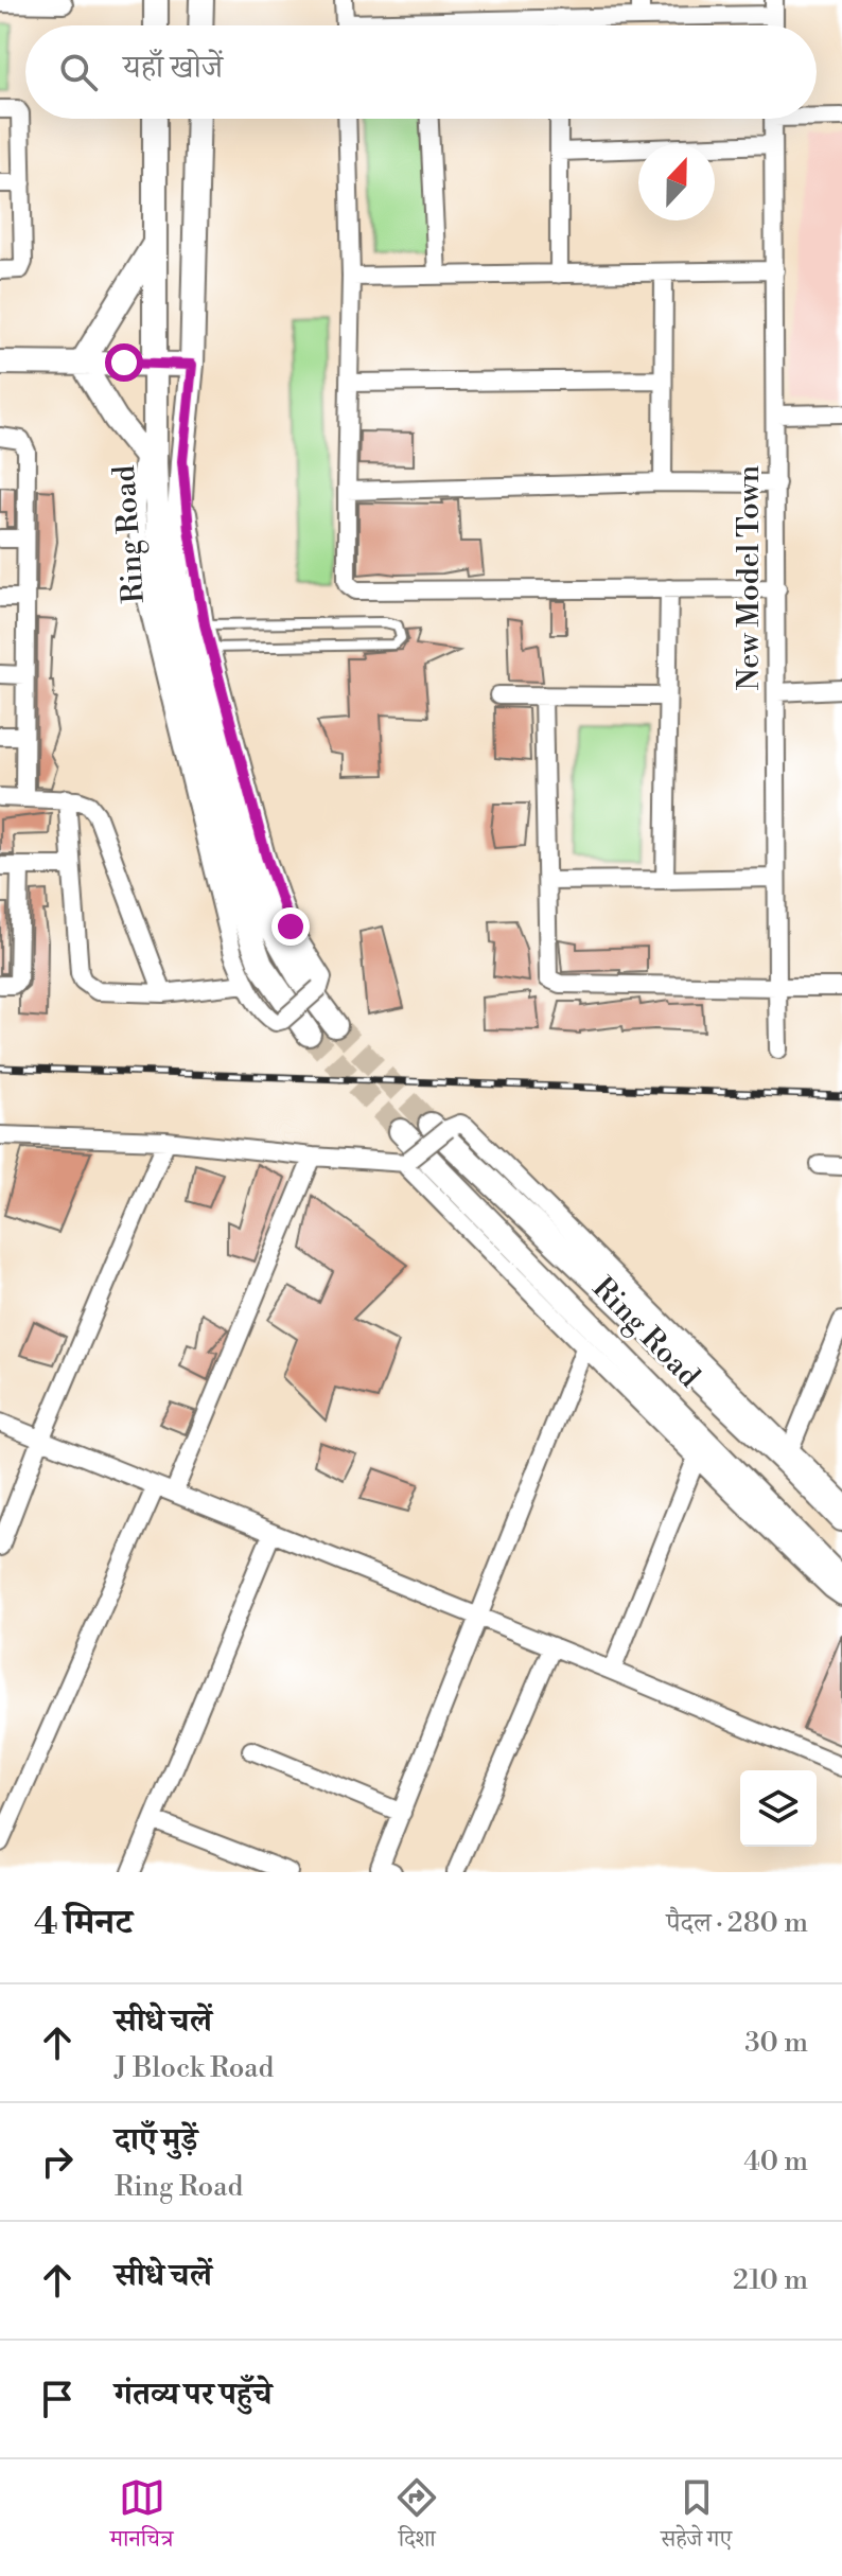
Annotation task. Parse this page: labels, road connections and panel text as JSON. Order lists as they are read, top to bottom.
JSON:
{
  "streets": {
    "street": ["Ring Road", "New Model Town"]
  },
  "north": "top",
  "page": {
    "search": "यहाँ खोजें",
    "heading": ["4 मिनट", "पैदल · 280 m"],
    "list": [
      ["सीधे चलें", "J Block Road", "30 m"],
      ["दाएँ मुड़ें", "Ring Road", "40 m"],
      ["सीधे चलें", "210 m"],
      "गंतव्य पर पहुँचे"
    ],
    "nav": ["मानचित्र", "दिशा", "सहेजे गए"]
  }
}
